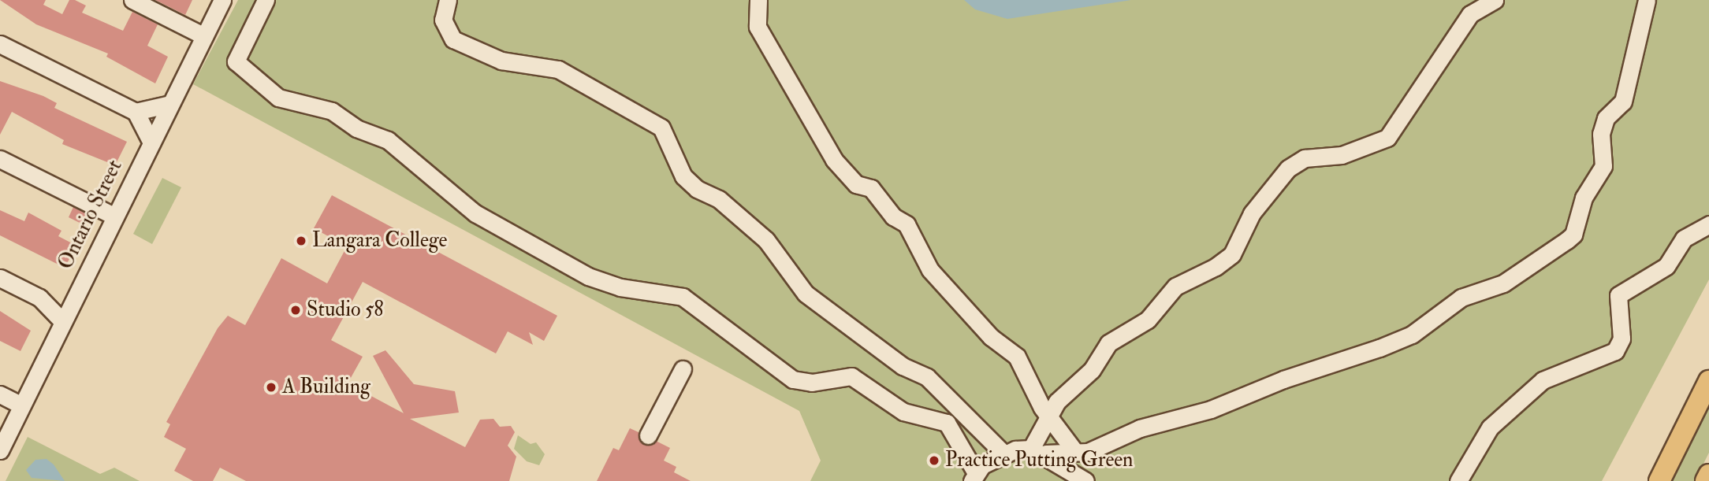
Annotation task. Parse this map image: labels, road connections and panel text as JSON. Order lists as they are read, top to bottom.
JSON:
{
  "streets": {
    "street": ["Ontario Street"]
  },
  "places": [
    "Langara College",
    "Studio 58",
    "A Building",
    "Practice Putting Green"
  ]
}
